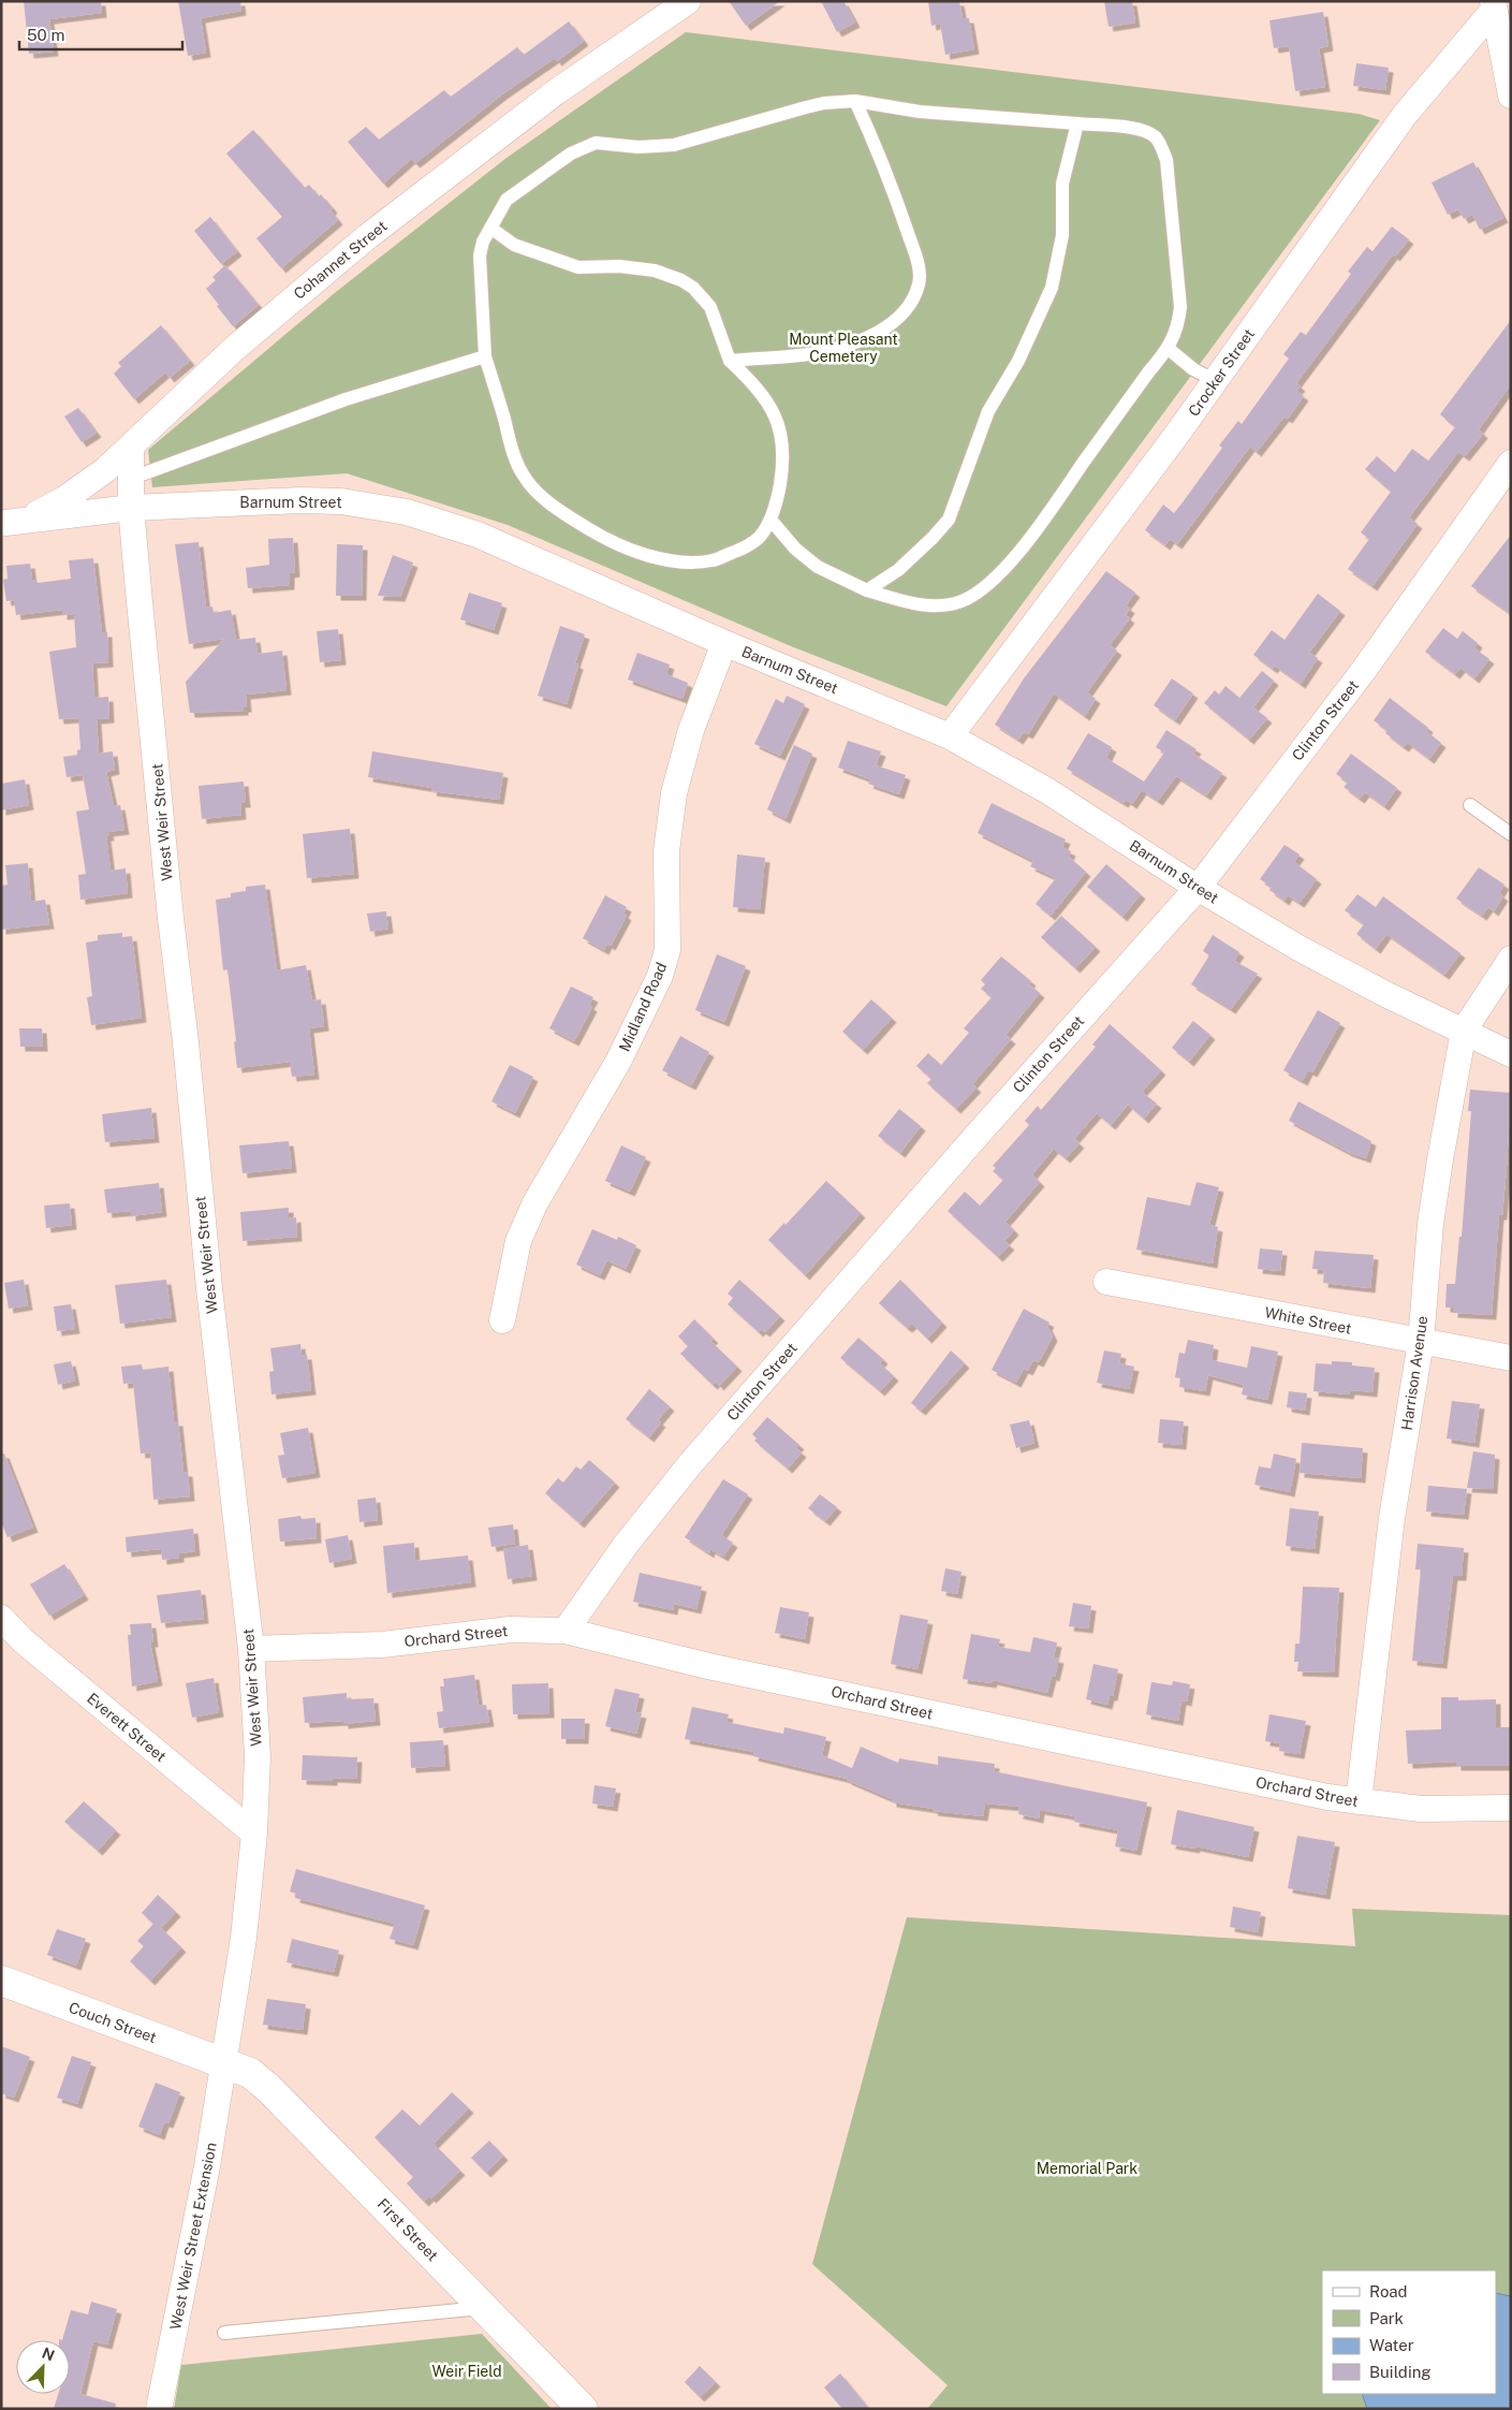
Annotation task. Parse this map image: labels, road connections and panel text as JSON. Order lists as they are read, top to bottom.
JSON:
{
  "streets": {
    "street": [
      "Cohannet Street",
      "Crocker Street",
      "Barnum Street",
      "Clinton Street",
      "West Weir Street",
      "Midland Road",
      "White Street",
      "Harrison Avenue",
      "Orchard Street",
      "Everett Street",
      "Couch Street",
      "First Street",
      "West Weir Street Extension"
    ]
  },
  "crossings": [
    ["Cohannet Street", "Barnum Street"],
    ["Cohannet Street", "West Weir Street"],
    ["Crocker Street", "Barnum Street"],
    ["Barnum Street", "Clinton Street"],
    ["Barnum Street", "West Weir Street"],
    ["Barnum Street", "Midland Road"],
    ["Barnum Street", "Harrison Avenue"],
    ["Clinton Street", "Orchard Street"],
    ["West Weir Street", "Orchard Street"],
    ["West Weir Street", "Everett Street"],
    ["West Weir Street", "Couch Street"],
    ["West Weir Street", "First Street"],
    ["West Weir Street", "West Weir Street Extension"],
    ["White Street", "Harrison Avenue"],
    ["Harrison Avenue", "Orchard Street"],
    ["Couch Street", "First Street"],
    ["Couch Street", "West Weir Street Extension"],
    ["First Street", "West Weir Street Extension"]
  ],
  "parks": ["Mount Pleasant Cemetery", "Memorial Park", "Weir Field"],
  "legend": [
    "Road",
    "Park",
    "Water",
    "Building"
  ],
  "scale_bar": "50 m",
  "north": "top right"
}
